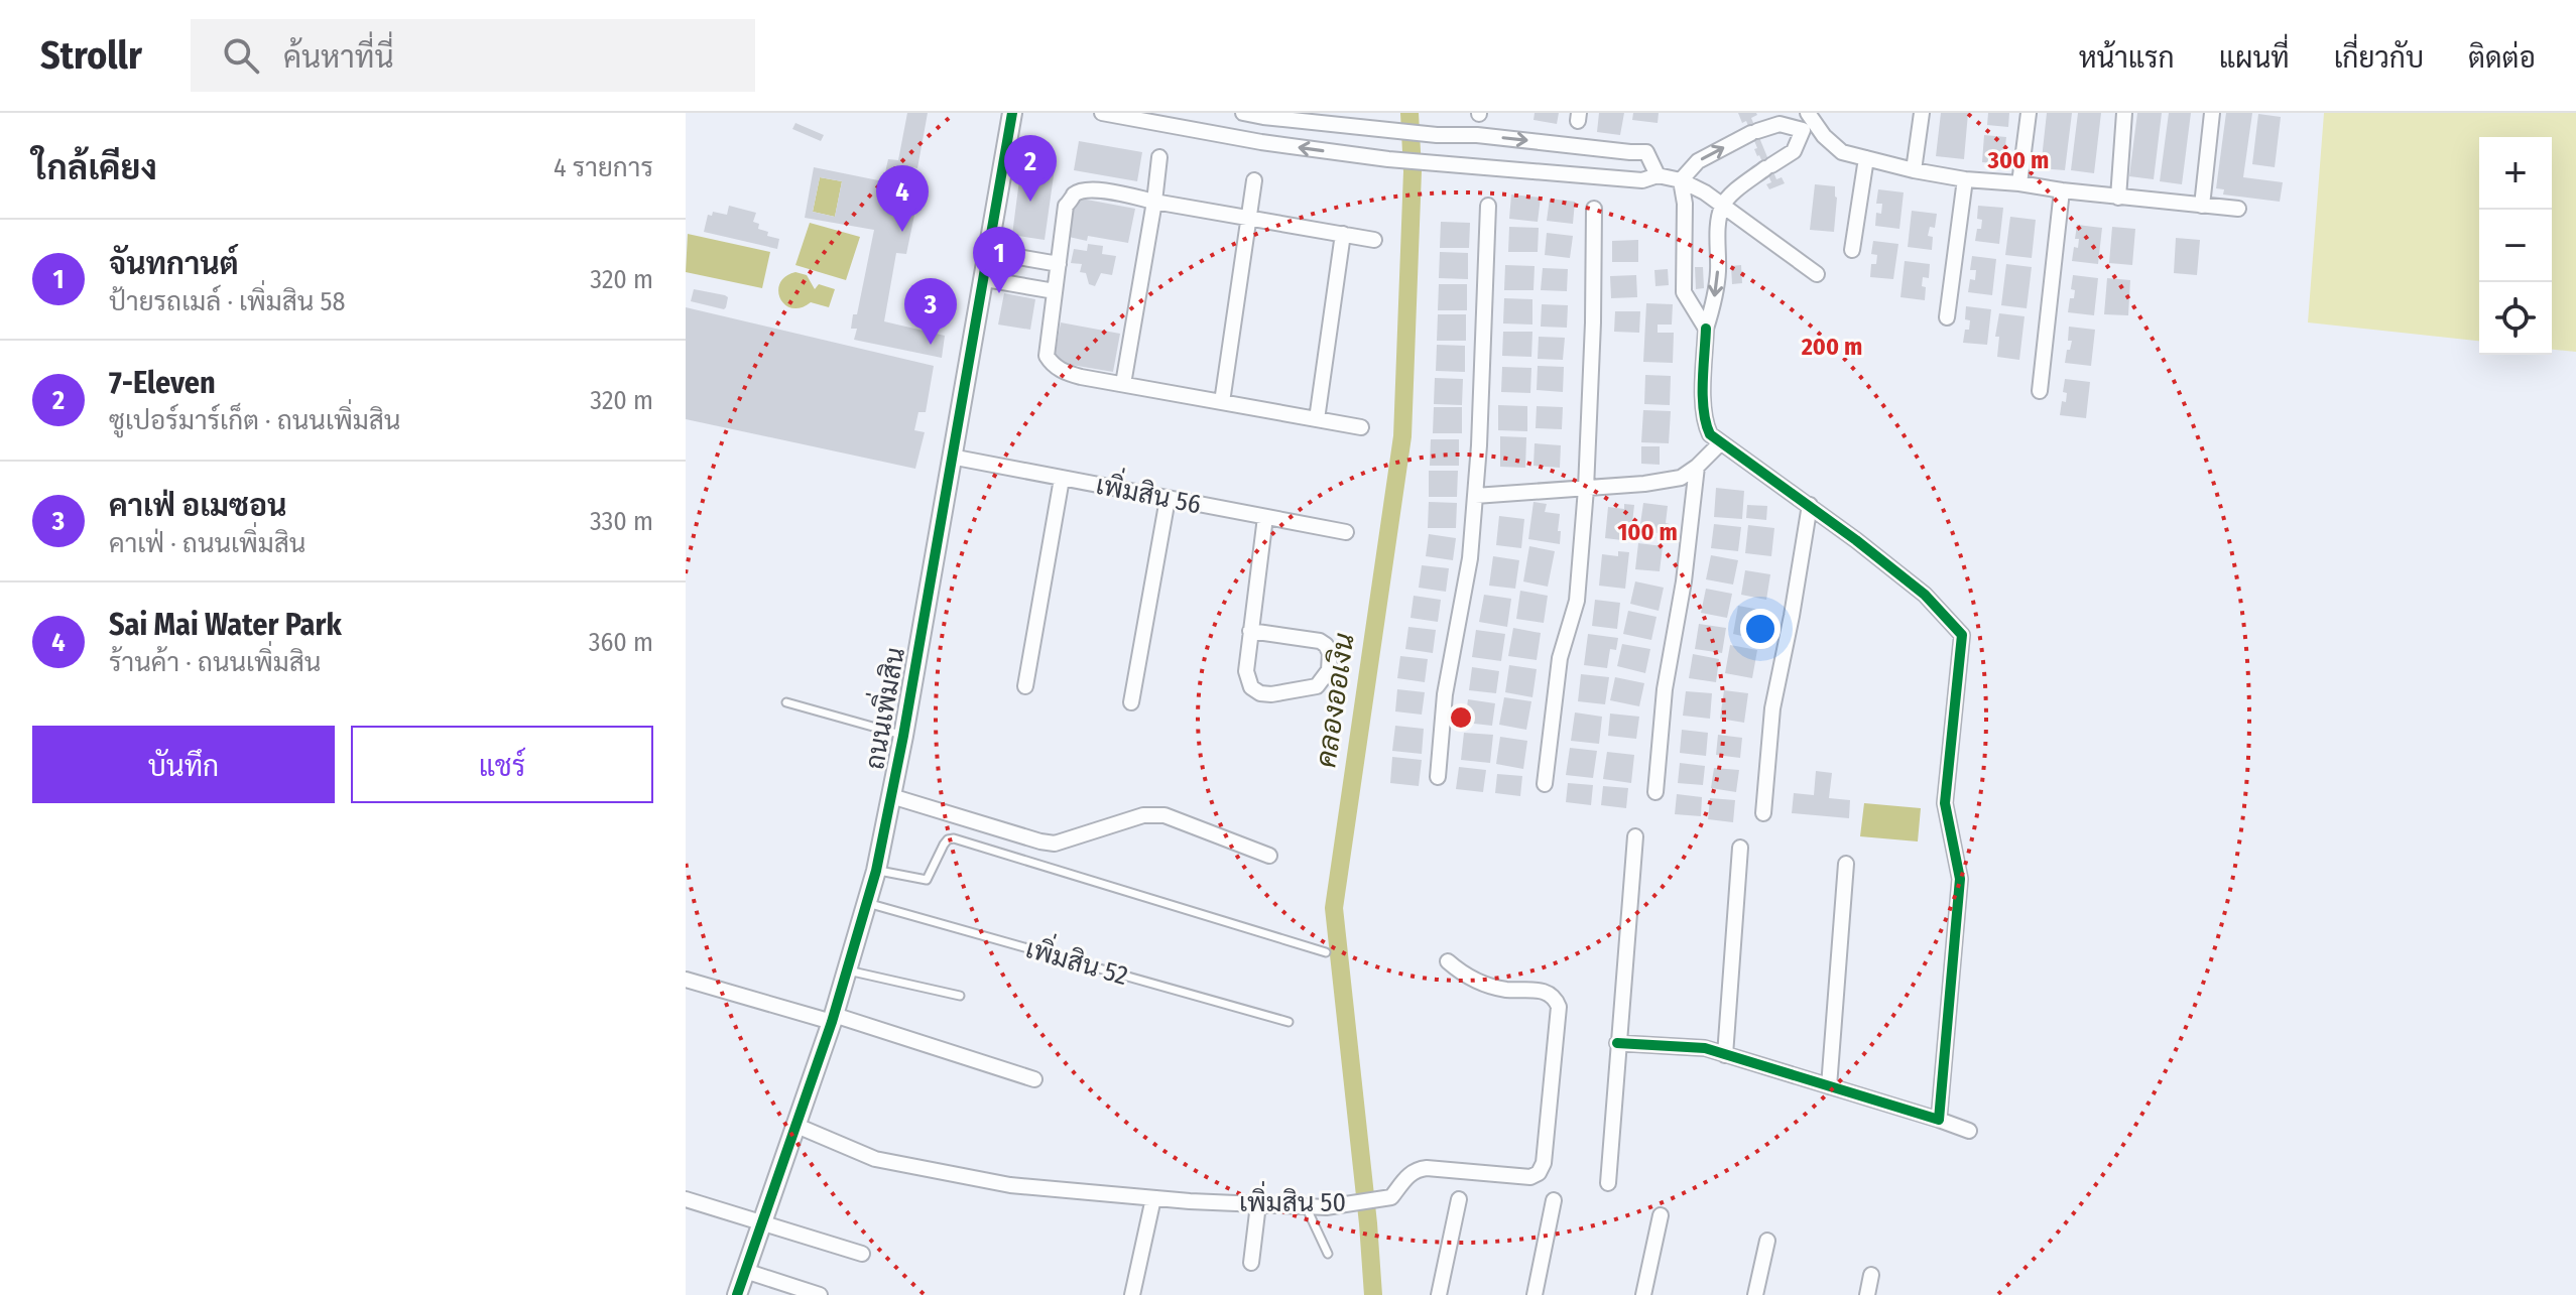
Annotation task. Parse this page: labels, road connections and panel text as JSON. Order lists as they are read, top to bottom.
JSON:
{
  "streets": {
    "street": ["เพิ่มสิน 56", "ถนนเพิ่มสิน", "เพิ่มสิน 50"],
    "lane": ["เพิ่มสิน 52"]
  },
  "crossings": [
    ["เพิ่มสิน 56", "ถนนเพิ่มสิน"],
    ["ถนนเพิ่มสิน", "เพิ่มสิน 52"],
    ["ถนนเพิ่มสิน", "เพิ่มสิน 50"]
  ],
  "water": ["คลองออเงิน"],
  "page": {
    "header": "Strollr",
    "search": "ค้นหาที่นี่",
    "nav": [
      "หน้าแรก",
      "แผนที่",
      "เกี่ยวกับ",
      "ติดต่อ"
    ],
    "heading": ["ใกล้เคียง", "4 รายการ"],
    "pins": [
      "2",
      "4",
      "1",
      "3"
    ],
    "map_buttons": ["+", "−"],
    "list": [
      {
        "mark": "1",
        "name": "จันทกานต์",
        "note": "ป้ายรถเมล์ · เพิ่มสิน 58",
        "value": "320 m"
      },
      {
        "mark": "2",
        "name": "7-Eleven",
        "note": "ซูเปอร์มาร์เก็ต · ถนนเพิ่มสิน",
        "value": "320 m"
      },
      {
        "mark": "3",
        "name": "คาเฟ่ อเมซอน",
        "note": "คาเฟ่ · ถนนเพิ่มสิน",
        "value": "330 m"
      },
      {
        "mark": "4",
        "name": "Sai Mai Water Park",
        "note": "ร้านค้า · ถนนเพิ่มสิน",
        "value": "360 m"
      }
    ],
    "buttons": ["บันทึก", "แชร์"]
  },
  "rings": ["300 m", "200 m", "100 m"]
}
